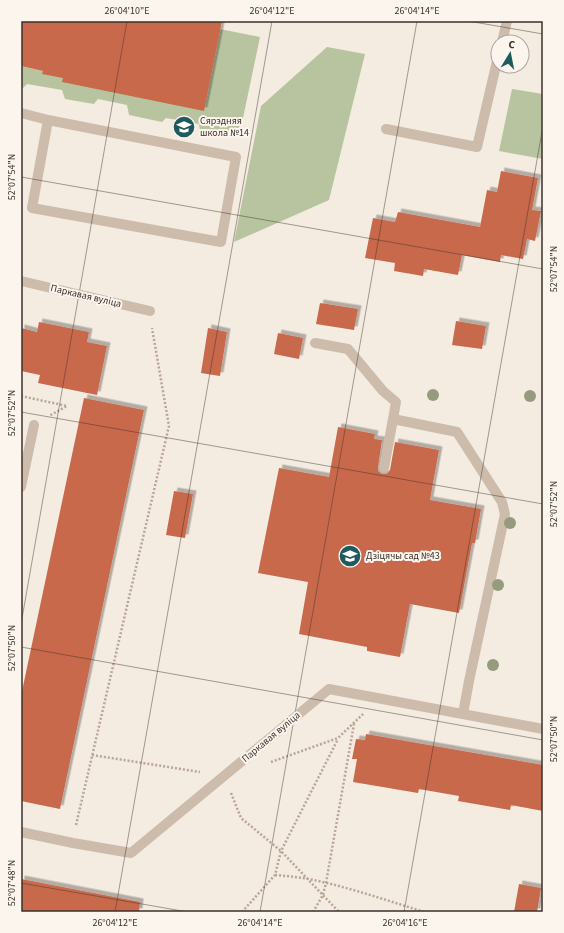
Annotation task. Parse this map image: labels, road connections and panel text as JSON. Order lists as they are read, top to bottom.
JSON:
{
  "streets": {
    "street": ["Паркавая вуліца"]
  },
  "places": {
    "school or university": ["Сярэдняя школа №14", "Дзіцячы сад №43"]
  },
  "north": "top",
  "coordinates": [
    "26°04'10\"E",
    "26°04'12\"E",
    "26°04'14\"E",
    "52°07'54\"N",
    "52°07'52\"N",
    "52°07'50\"N",
    "52°07'48\"N",
    "26°04'16\"E"
  ]
}
